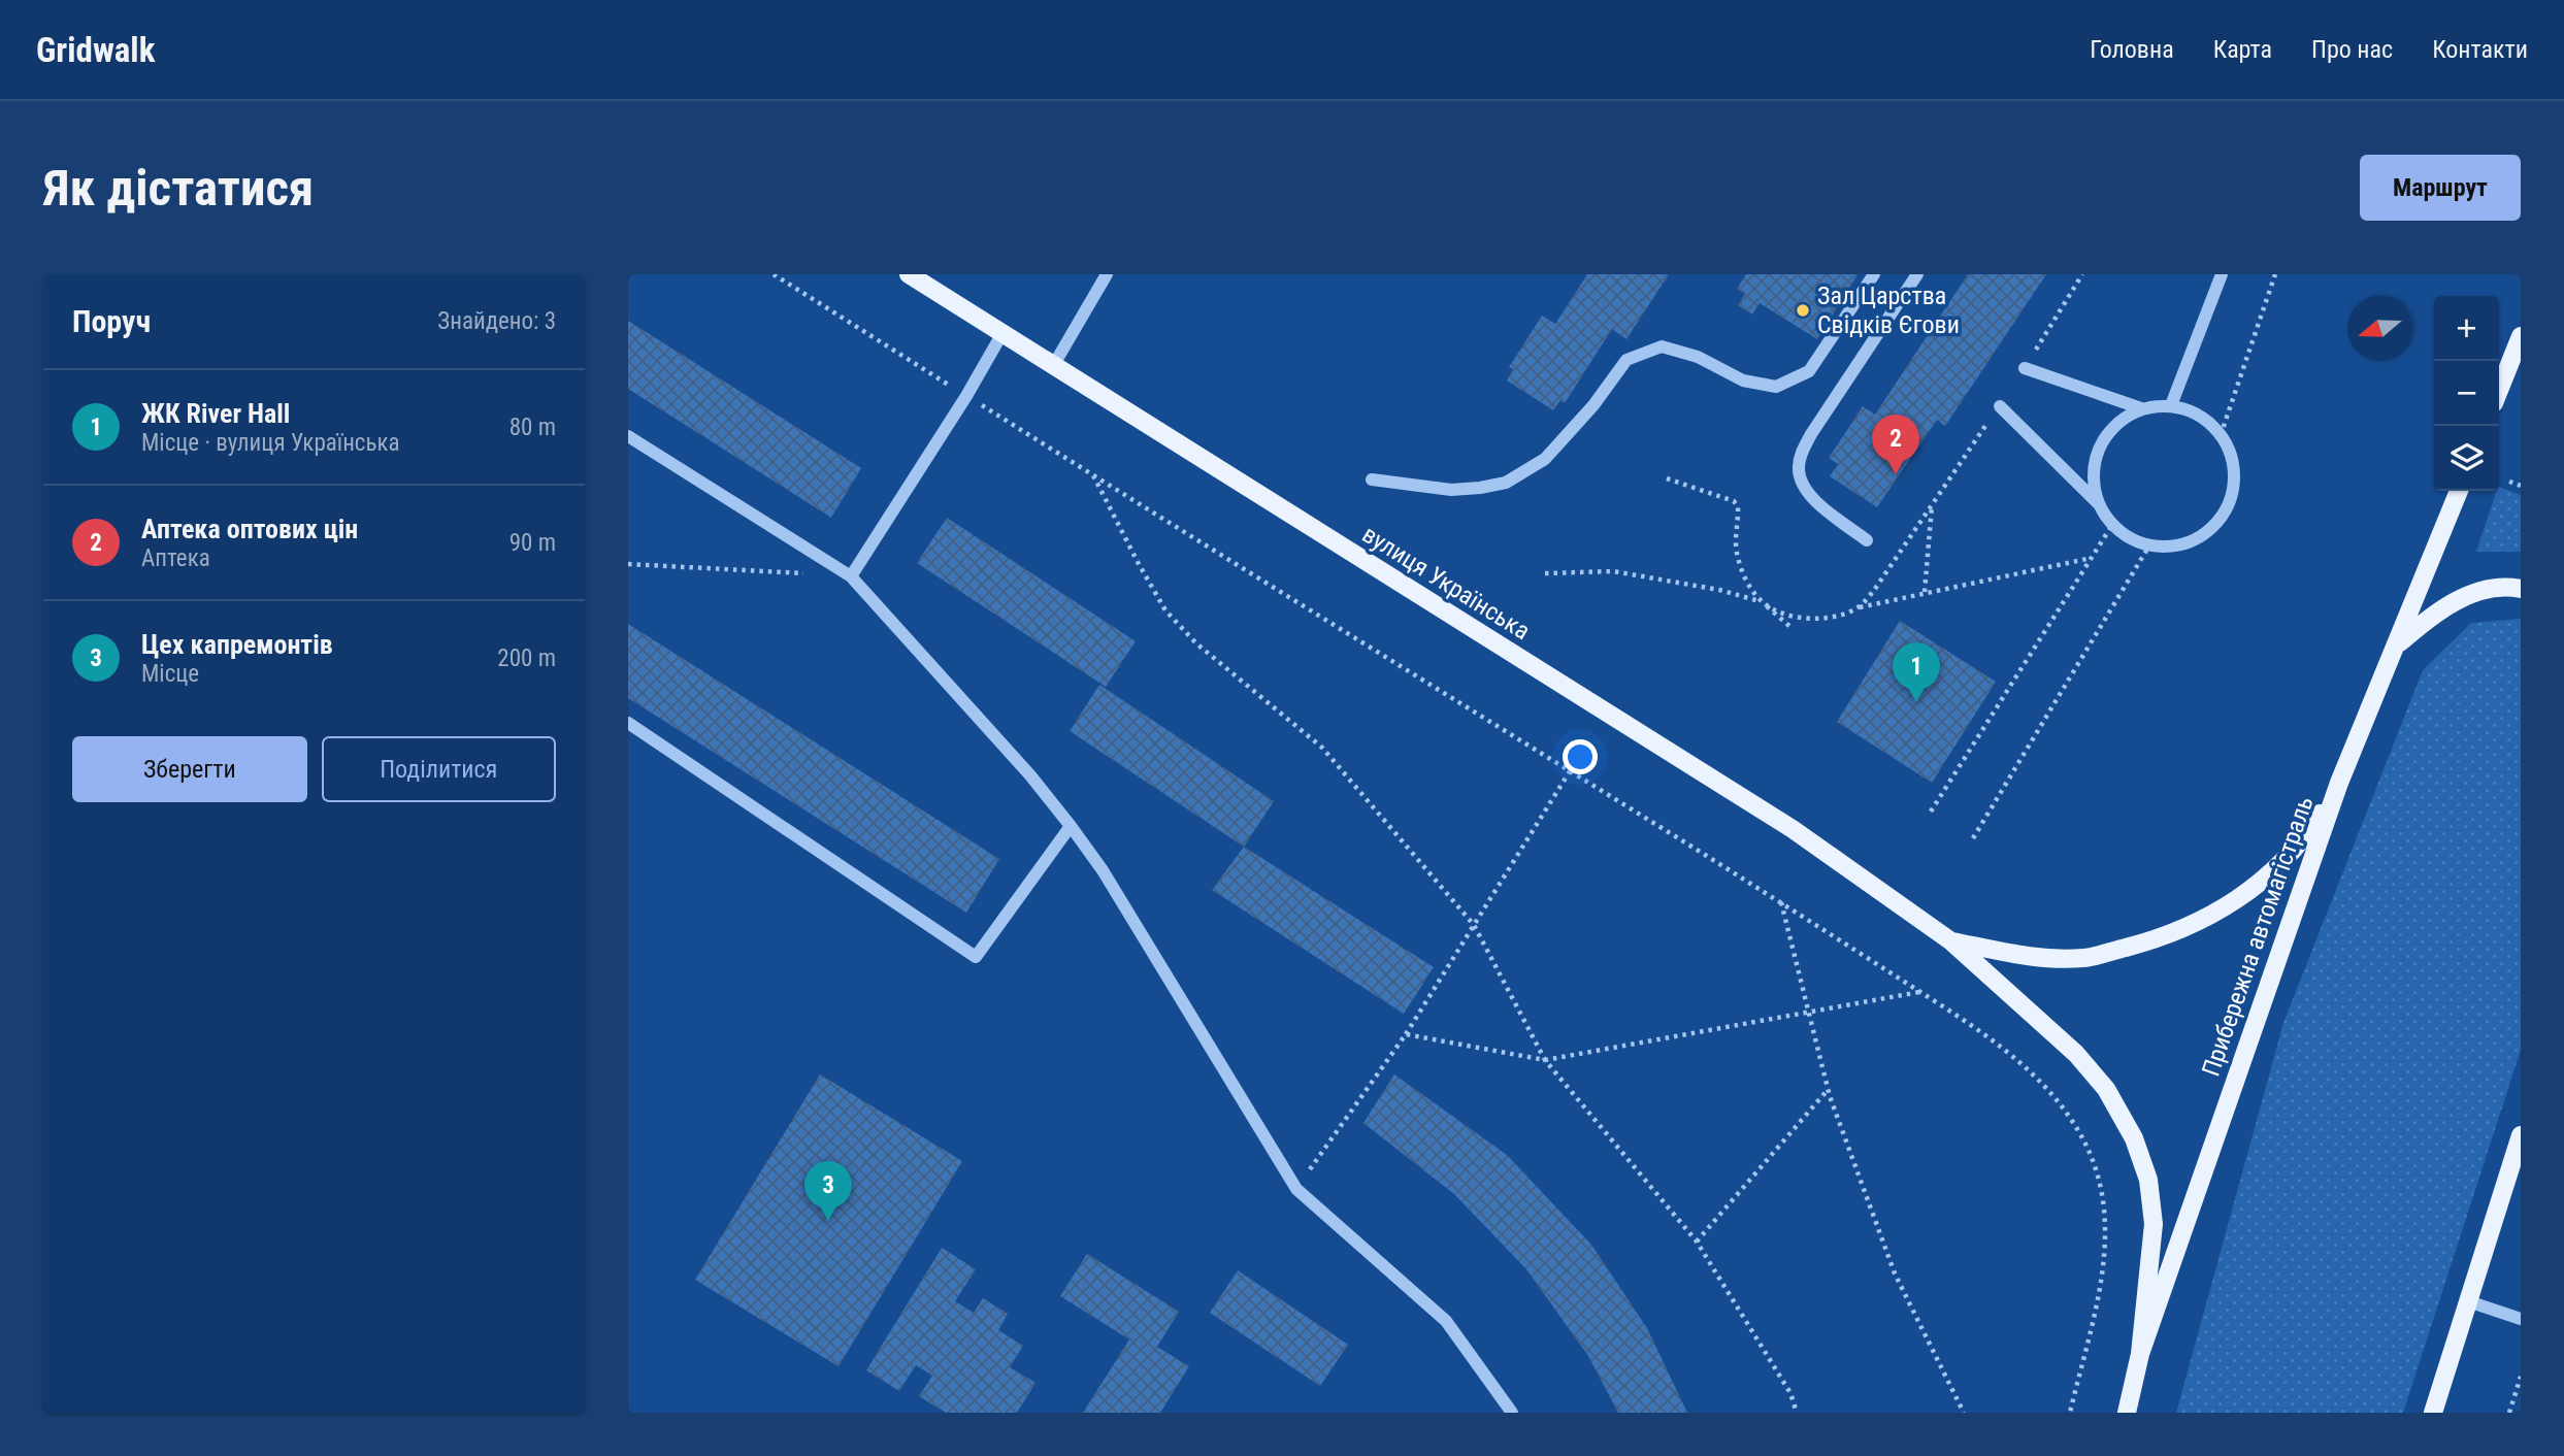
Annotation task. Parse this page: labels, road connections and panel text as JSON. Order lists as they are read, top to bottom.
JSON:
{
  "streets": {
    "main road": ["вулиця Українська", "Прибережна автомагістраль"]
  },
  "crossings": [
    ["вулиця Українська", "Прибережна автомагістраль"]
  ],
  "places": ["Зал Царства Свідків Єгови"],
  "north": "left",
  "page": {
    "header": "Gridwalk",
    "nav": [
      "Головна",
      "Карта",
      "Про нас",
      "Контакти"
    ],
    "buttons": [
      "Маршрут",
      ["Зберегти", "Поділитися"]
    ],
    "title": "Як дістатися",
    "heading": ["Поруч", "Знайдено: 3"],
    "map_buttons": ["+", "−"],
    "list": [
      {
        "mark": "1",
        "name": "ЖК River Hall",
        "note": "Місце · вулиця Українська",
        "value": "80 m"
      },
      {
        "mark": "2",
        "name": "Аптека оптових цін",
        "note": "Аптека",
        "value": "90 m"
      },
      {
        "mark": "3",
        "name": "Цех капремонтів",
        "note": "Місце",
        "value": "200 m"
      }
    ],
    "pins": ["2", "1", "3"]
  }
}
